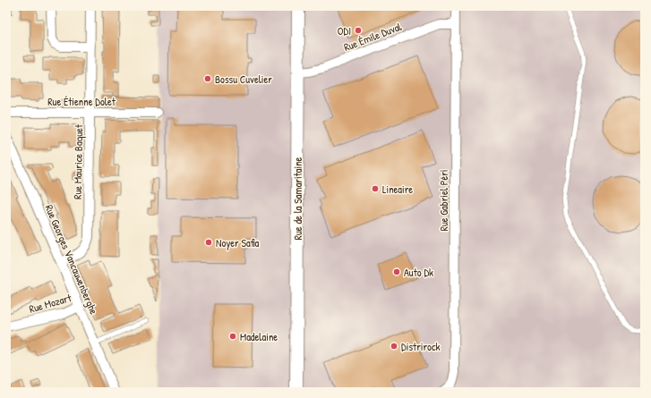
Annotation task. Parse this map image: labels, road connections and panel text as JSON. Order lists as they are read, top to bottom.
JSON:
{
  "streets": {
    "street": [
      "Rue Émile Duval",
      "Rue Étienne Dolet",
      "Rue Maurice Baquet",
      "Rue de la Samaritaine",
      "Rue Gabriel Péri",
      "Rue Georges Vancauwenberghe",
      "Rue Mozart"
    ]
  },
  "crossings": [
    ["Rue Émile Duval", "Rue de la Samaritaine"],
    ["Rue Émile Duval", "Rue Gabriel Péri"],
    ["Rue Étienne Dolet", "Rue Maurice Baquet"],
    ["Rue Maurice Baquet", "Rue Georges Vancauwenberghe"],
    ["Rue Georges Vancauwenberghe", "Rue Mozart"]
  ],
  "places": [
    "ODI",
    "Bossu Cuvelier",
    "Lineaire",
    "Noyer Safia",
    "Auto Dk",
    "Madelaine",
    "Distrirock"
  ]
}
